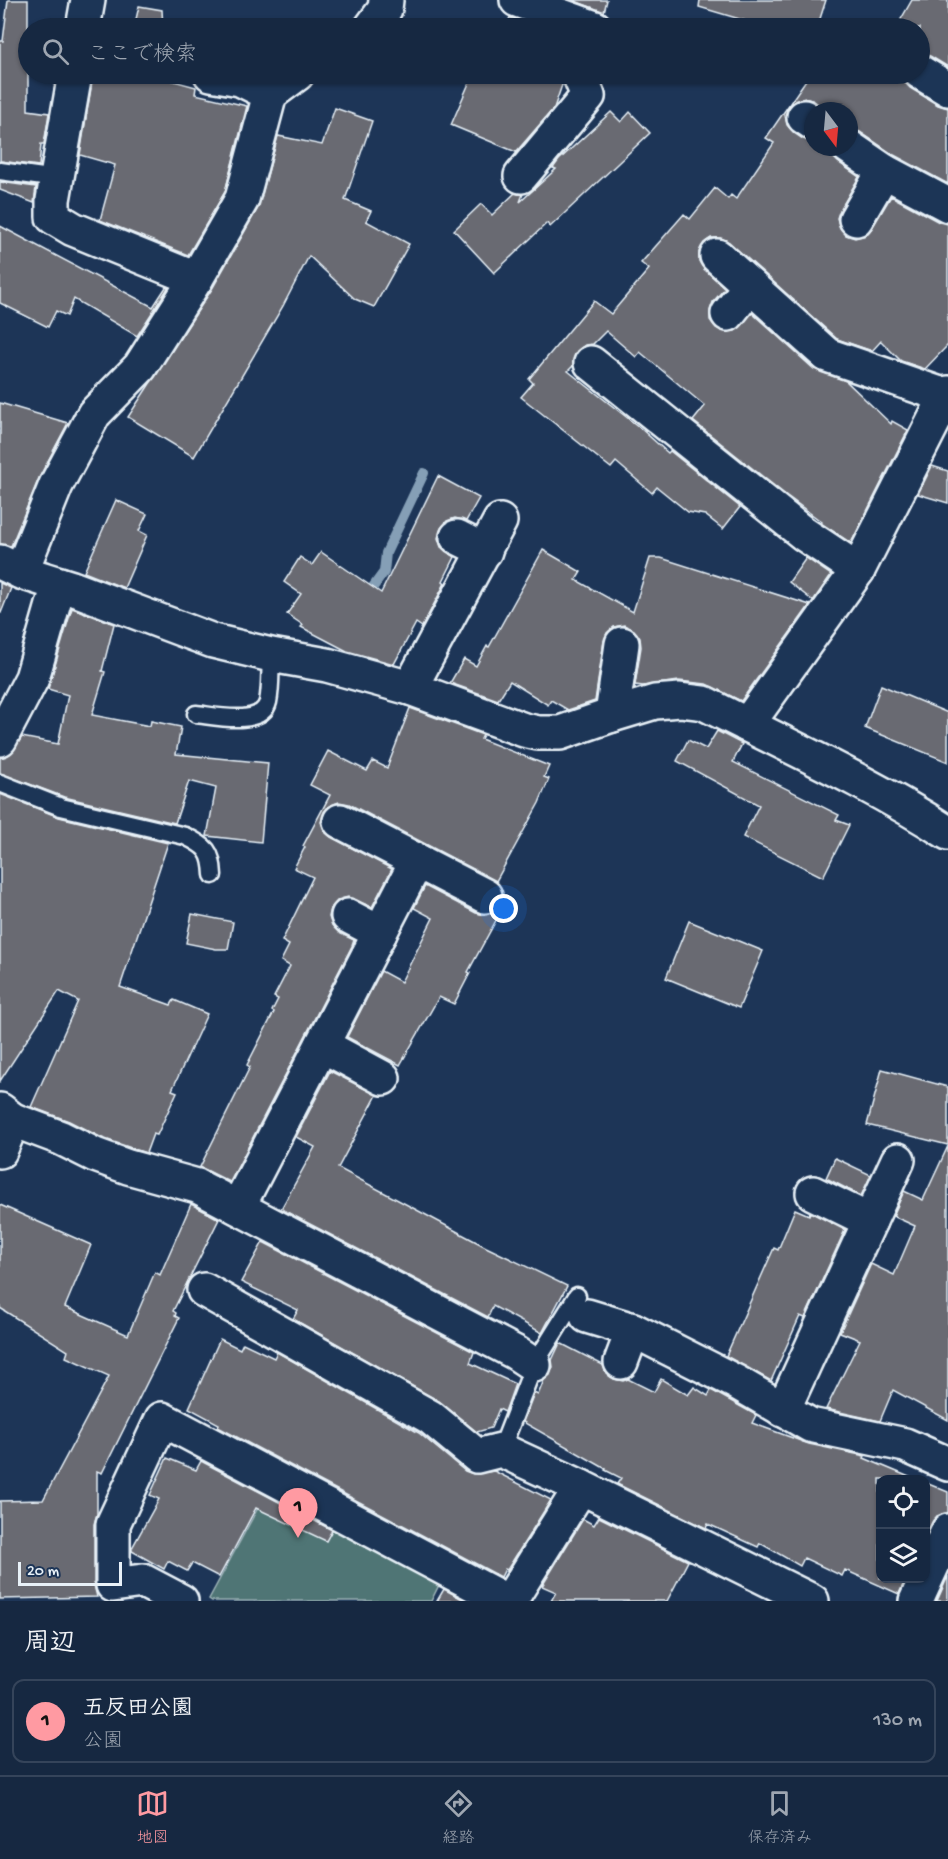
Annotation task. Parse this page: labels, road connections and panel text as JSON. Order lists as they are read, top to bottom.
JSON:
{
  "scale_bar": "20 m",
  "north": "bottom",
  "page": {
    "search": "ここで検索",
    "pins": "1",
    "scale": "20 m",
    "heading": "周辺",
    "list": [
      {
        "mark": "1",
        "name": "五反田公園",
        "note": "公園",
        "value": "130 m"
      }
    ],
    "nav": ["地図", "経路", "保存済み"]
  }
}
